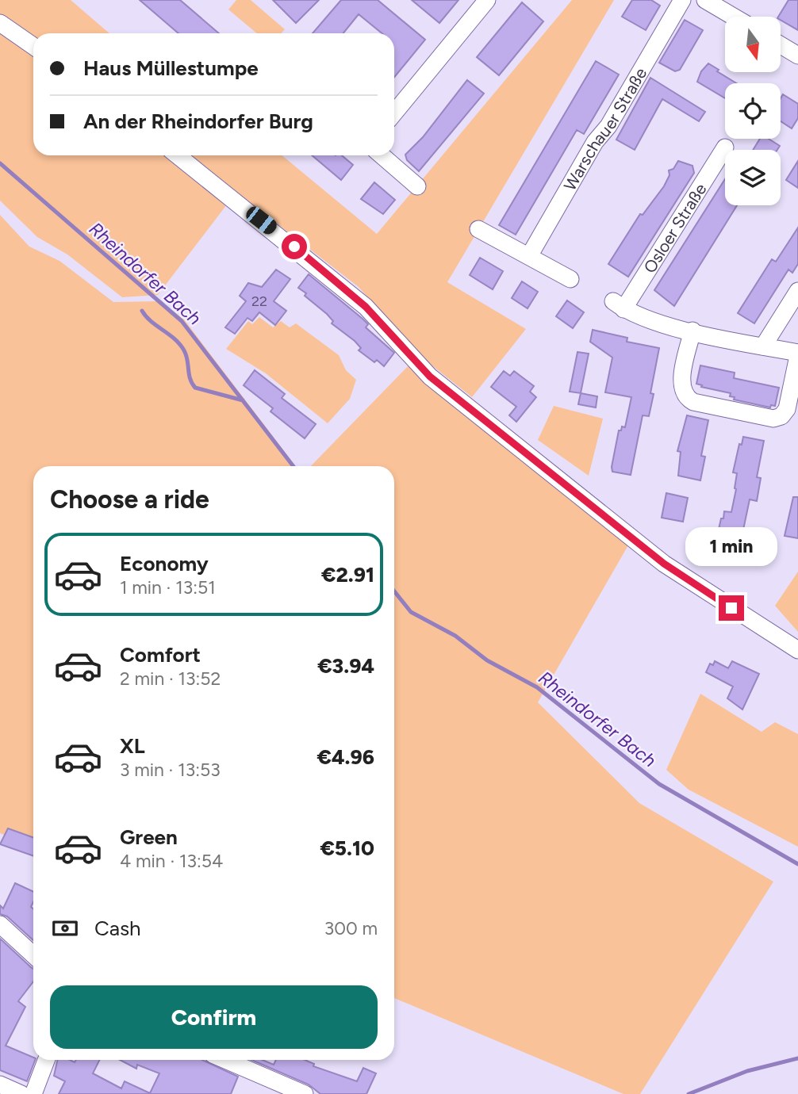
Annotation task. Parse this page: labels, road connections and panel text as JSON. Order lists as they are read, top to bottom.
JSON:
{
  "streets": {
    "street": ["Warschauer Straße", "Osloer Straße"]
  },
  "water": ["Rheindorfer Bach"],
  "house_numbers": ["22"],
  "north": "bottom",
  "page": {
    "banner": ["Haus Müllestumpe", "An der Rheindorfer Burg"],
    "heading": "Choose a ride",
    "bubble": "1 min",
    "list": [
      {
        "name": "Economy",
        "note": "1 min · 13:51",
        "value": "€2.91"
      },
      {
        "name": "Comfort",
        "note": "2 min · 13:52",
        "value": "€3.94"
      },
      {
        "name": "XL",
        "note": "3 min · 13:53",
        "value": "€4.96"
      },
      {
        "name": "Green",
        "note": "4 min · 13:54",
        "value": "€5.10"
      }
    ],
    "pay": ["Cash", "300 m"],
    "buttons": "Confirm"
  }
}
